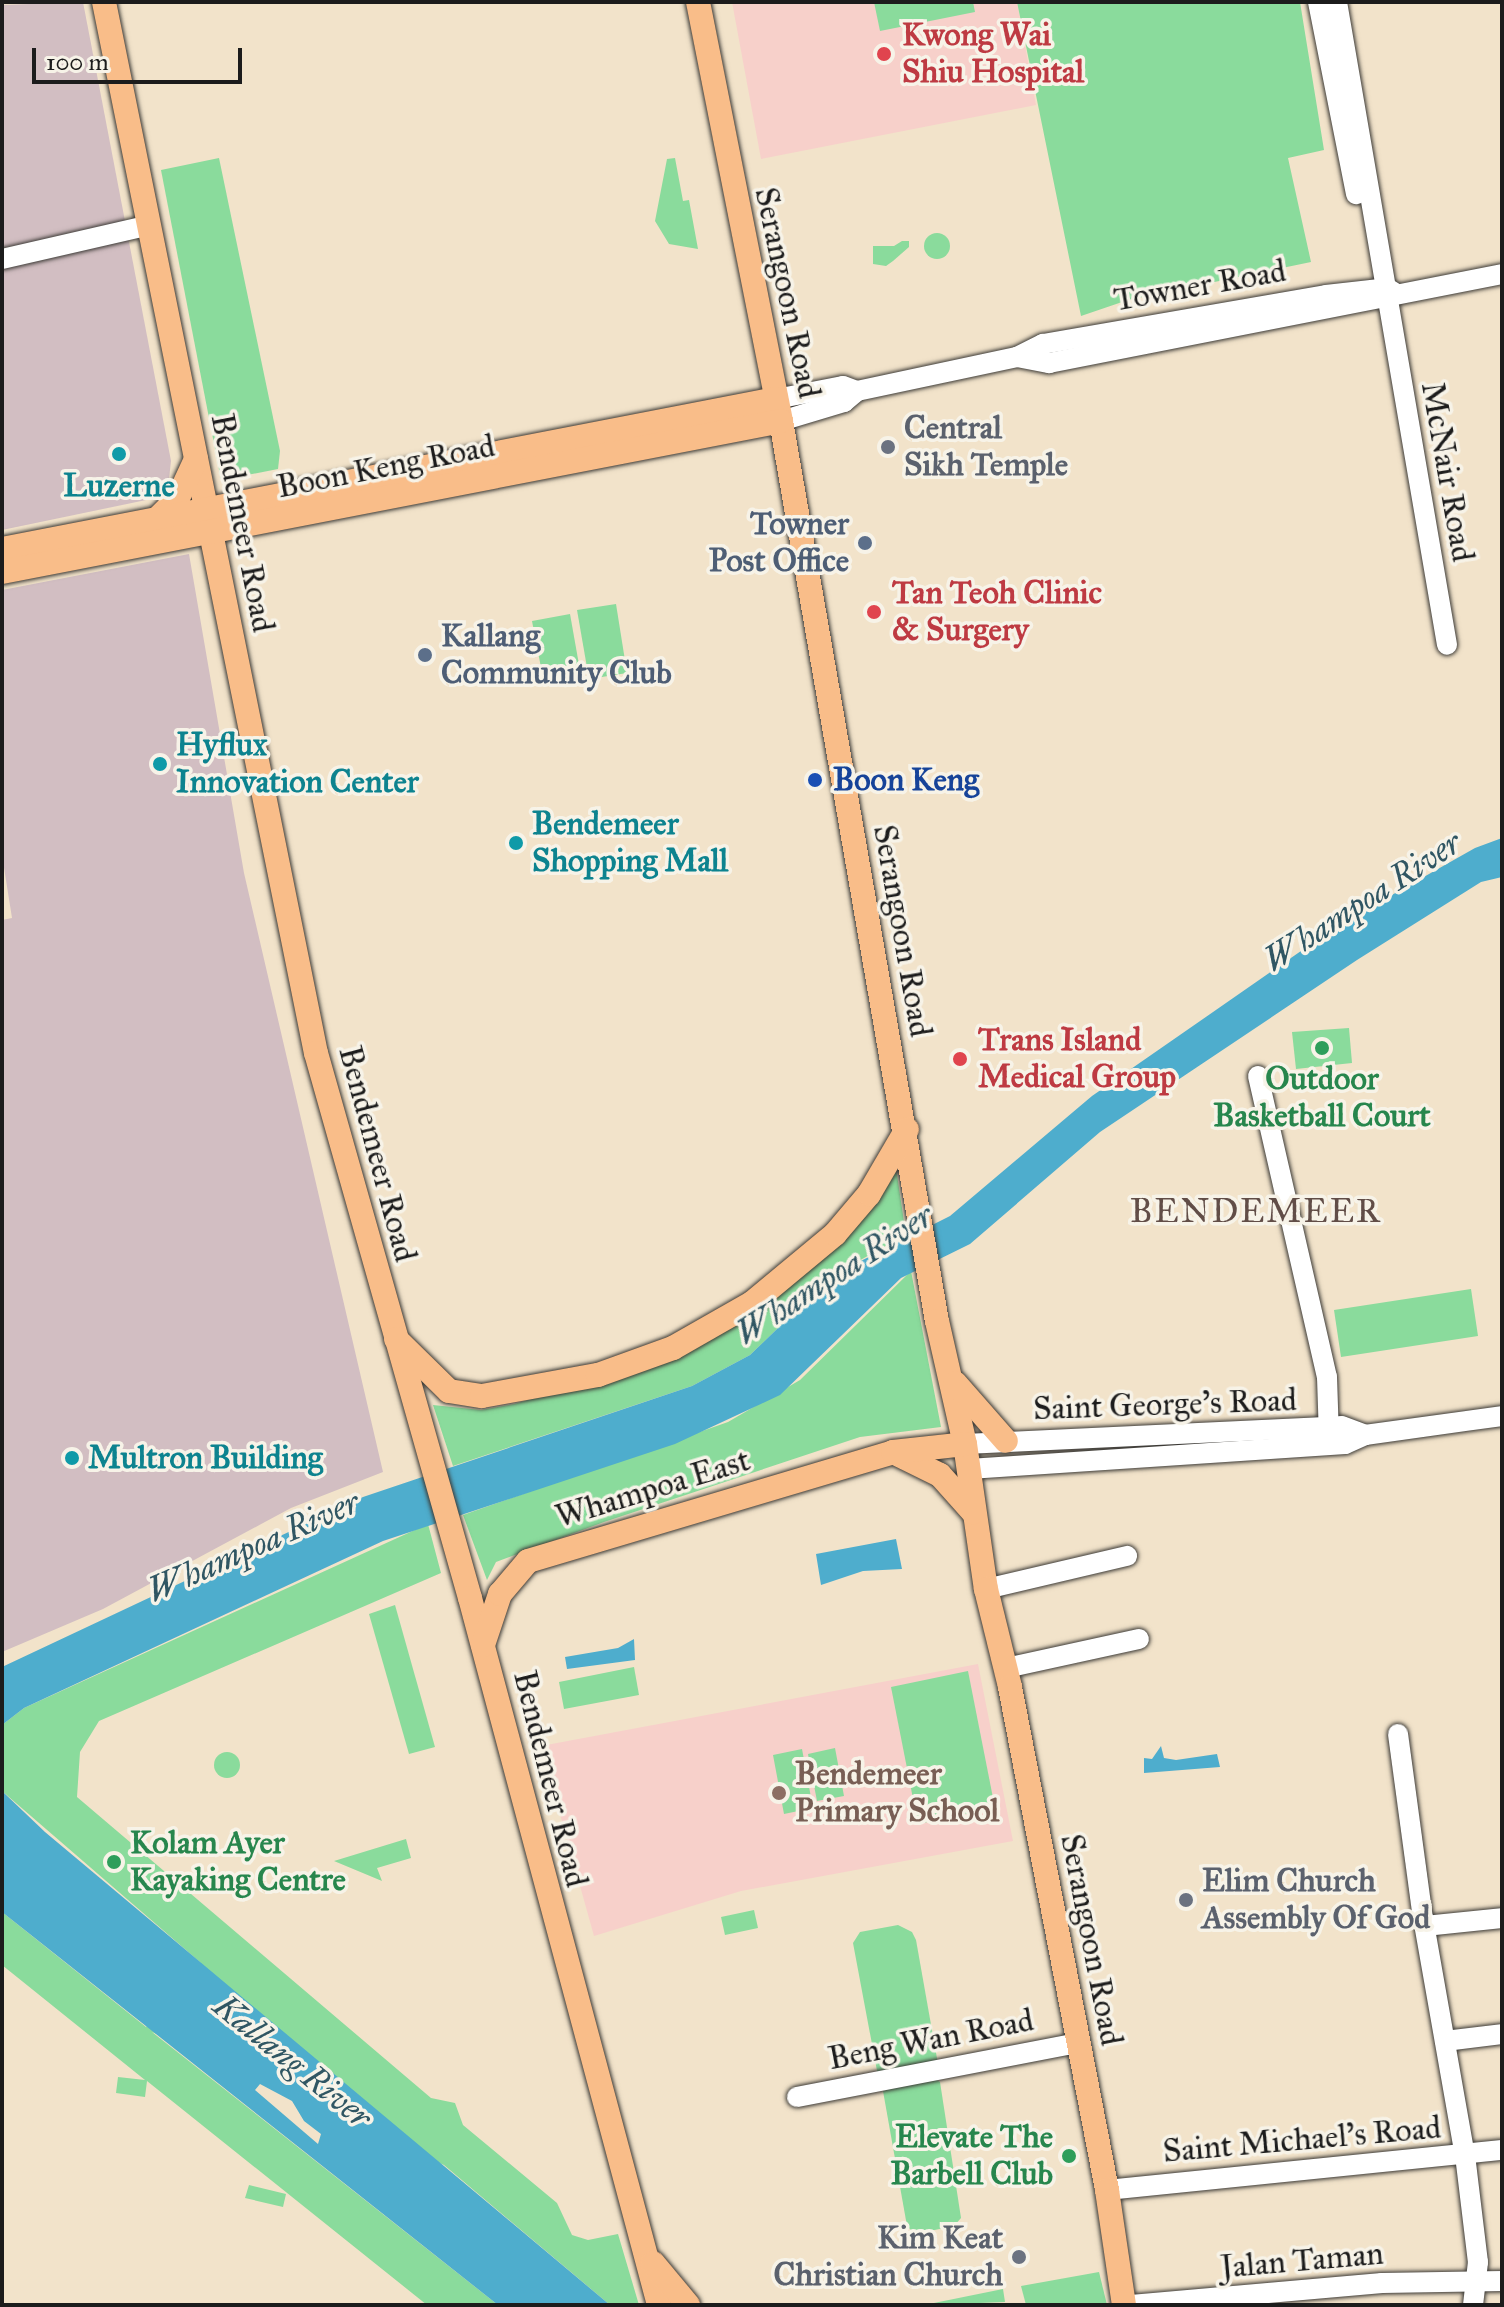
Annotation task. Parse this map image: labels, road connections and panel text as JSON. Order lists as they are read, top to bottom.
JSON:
{
  "streets": {
    "main road": [
      "Serangoon Road",
      "Boon Keng Road",
      "Bendemeer Road",
      "Whampoa East"
    ],
    "street": [
      "Towner Road",
      "McNair Road",
      "Saint George's Road",
      "Beng Wan Road",
      "Saint Michael's Road",
      "Jalan Taman"
    ]
  },
  "crossings": [
    ["Towner Road", "Serangoon Road"],
    ["Towner Road", "Boon Keng Road"],
    ["Towner Road", "McNair Road"],
    ["Serangoon Road", "Boon Keng Road"],
    ["Serangoon Road", "Saint George's Road"],
    ["Serangoon Road", "Whampoa East"],
    ["Serangoon Road", "Beng Wan Road"],
    ["Serangoon Road", "Saint Michael's Road"],
    ["Boon Keng Road", "Bendemeer Road"],
    ["Bendemeer Road", "Whampoa East"],
    ["Saint George's Road", "Whampoa East"]
  ],
  "districts": ["BENDEMEER"],
  "water": ["Whampoa River", "Kallang River"],
  "places": [
    "Kwong Wai Shiu Hospital",
    "Central Sikh Temple",
    "Luzerne",
    "Towner Post Office",
    "Tan Teoh Clinic & Surgery",
    "Kallang Community Club",
    "Hyflux Innovation Center",
    "Boon Keng",
    "Bendemeer Shopping Mall",
    "Outdoor Basketball Court",
    "Trans Island Medical Group",
    "Multron Building",
    "Bendemeer Primary School",
    "Kolam Ayer Kayaking Centre",
    "Elim Church Assembly Of God",
    "Elevate The Barbell Club",
    "Kim Keat Christian Church"
  ],
  "scale_bar": "100 m"
}
